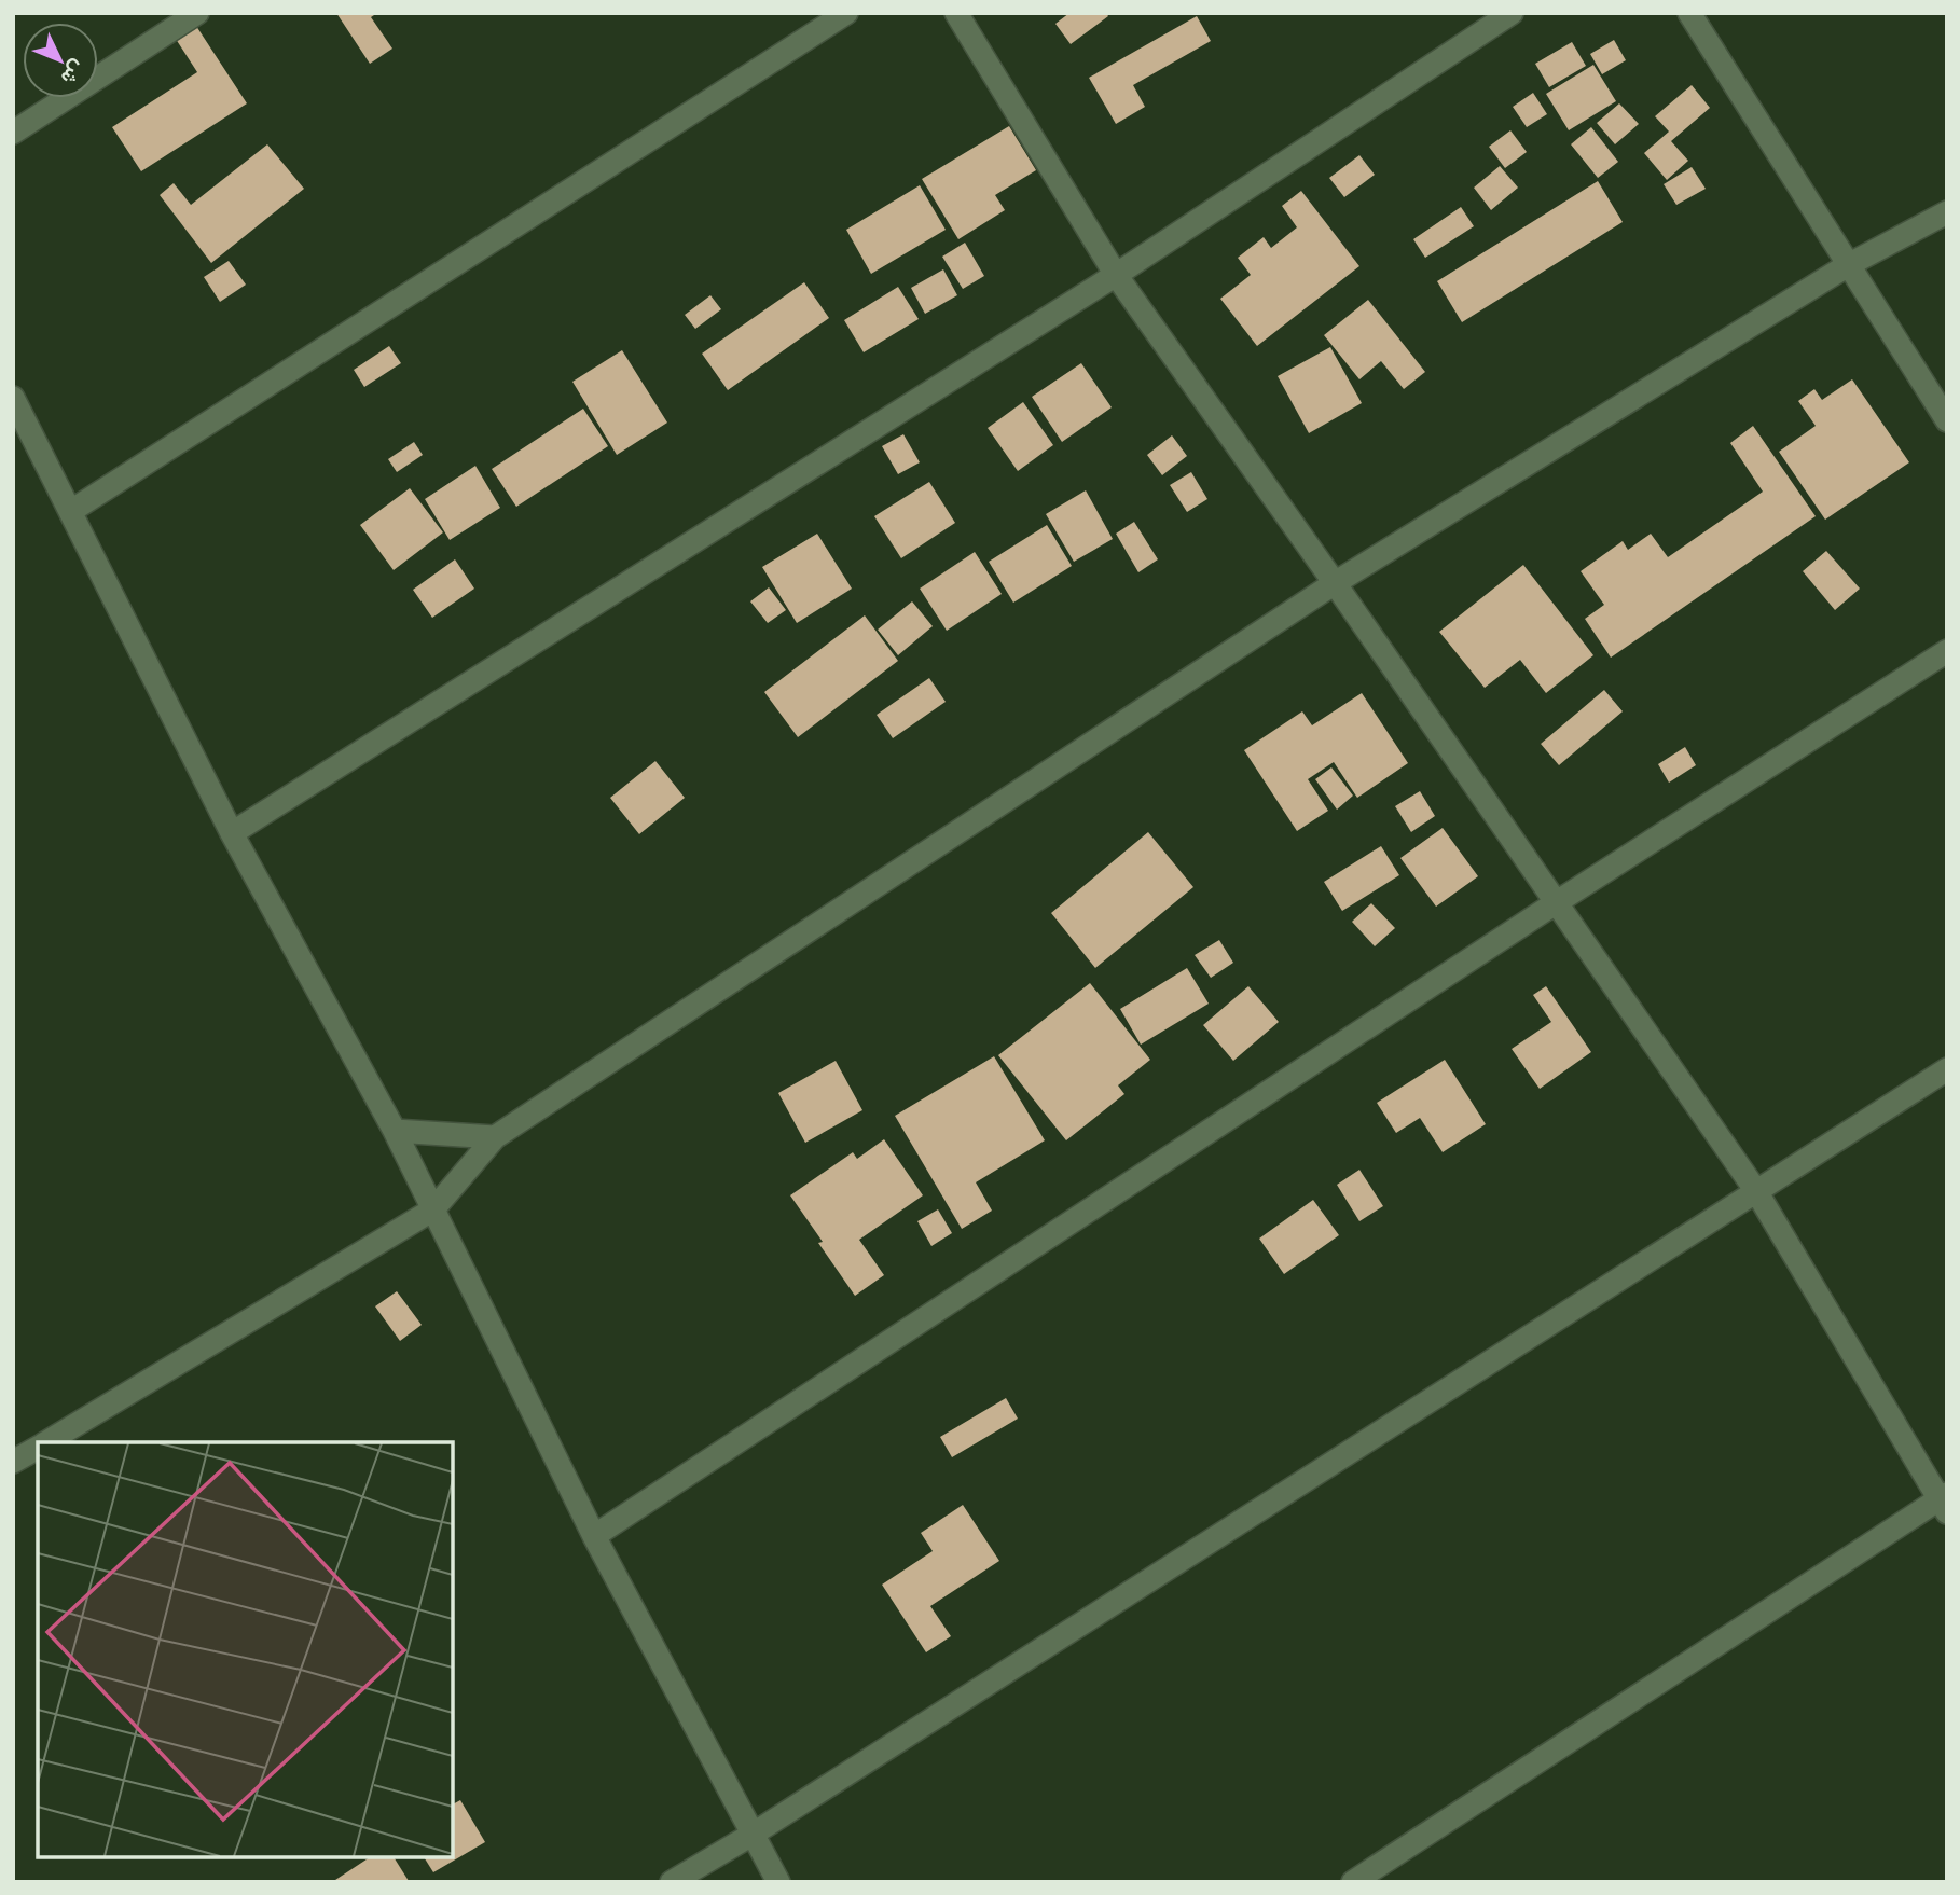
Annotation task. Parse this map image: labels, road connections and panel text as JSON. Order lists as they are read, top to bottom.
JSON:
{
  "north": "bottom right"
}
